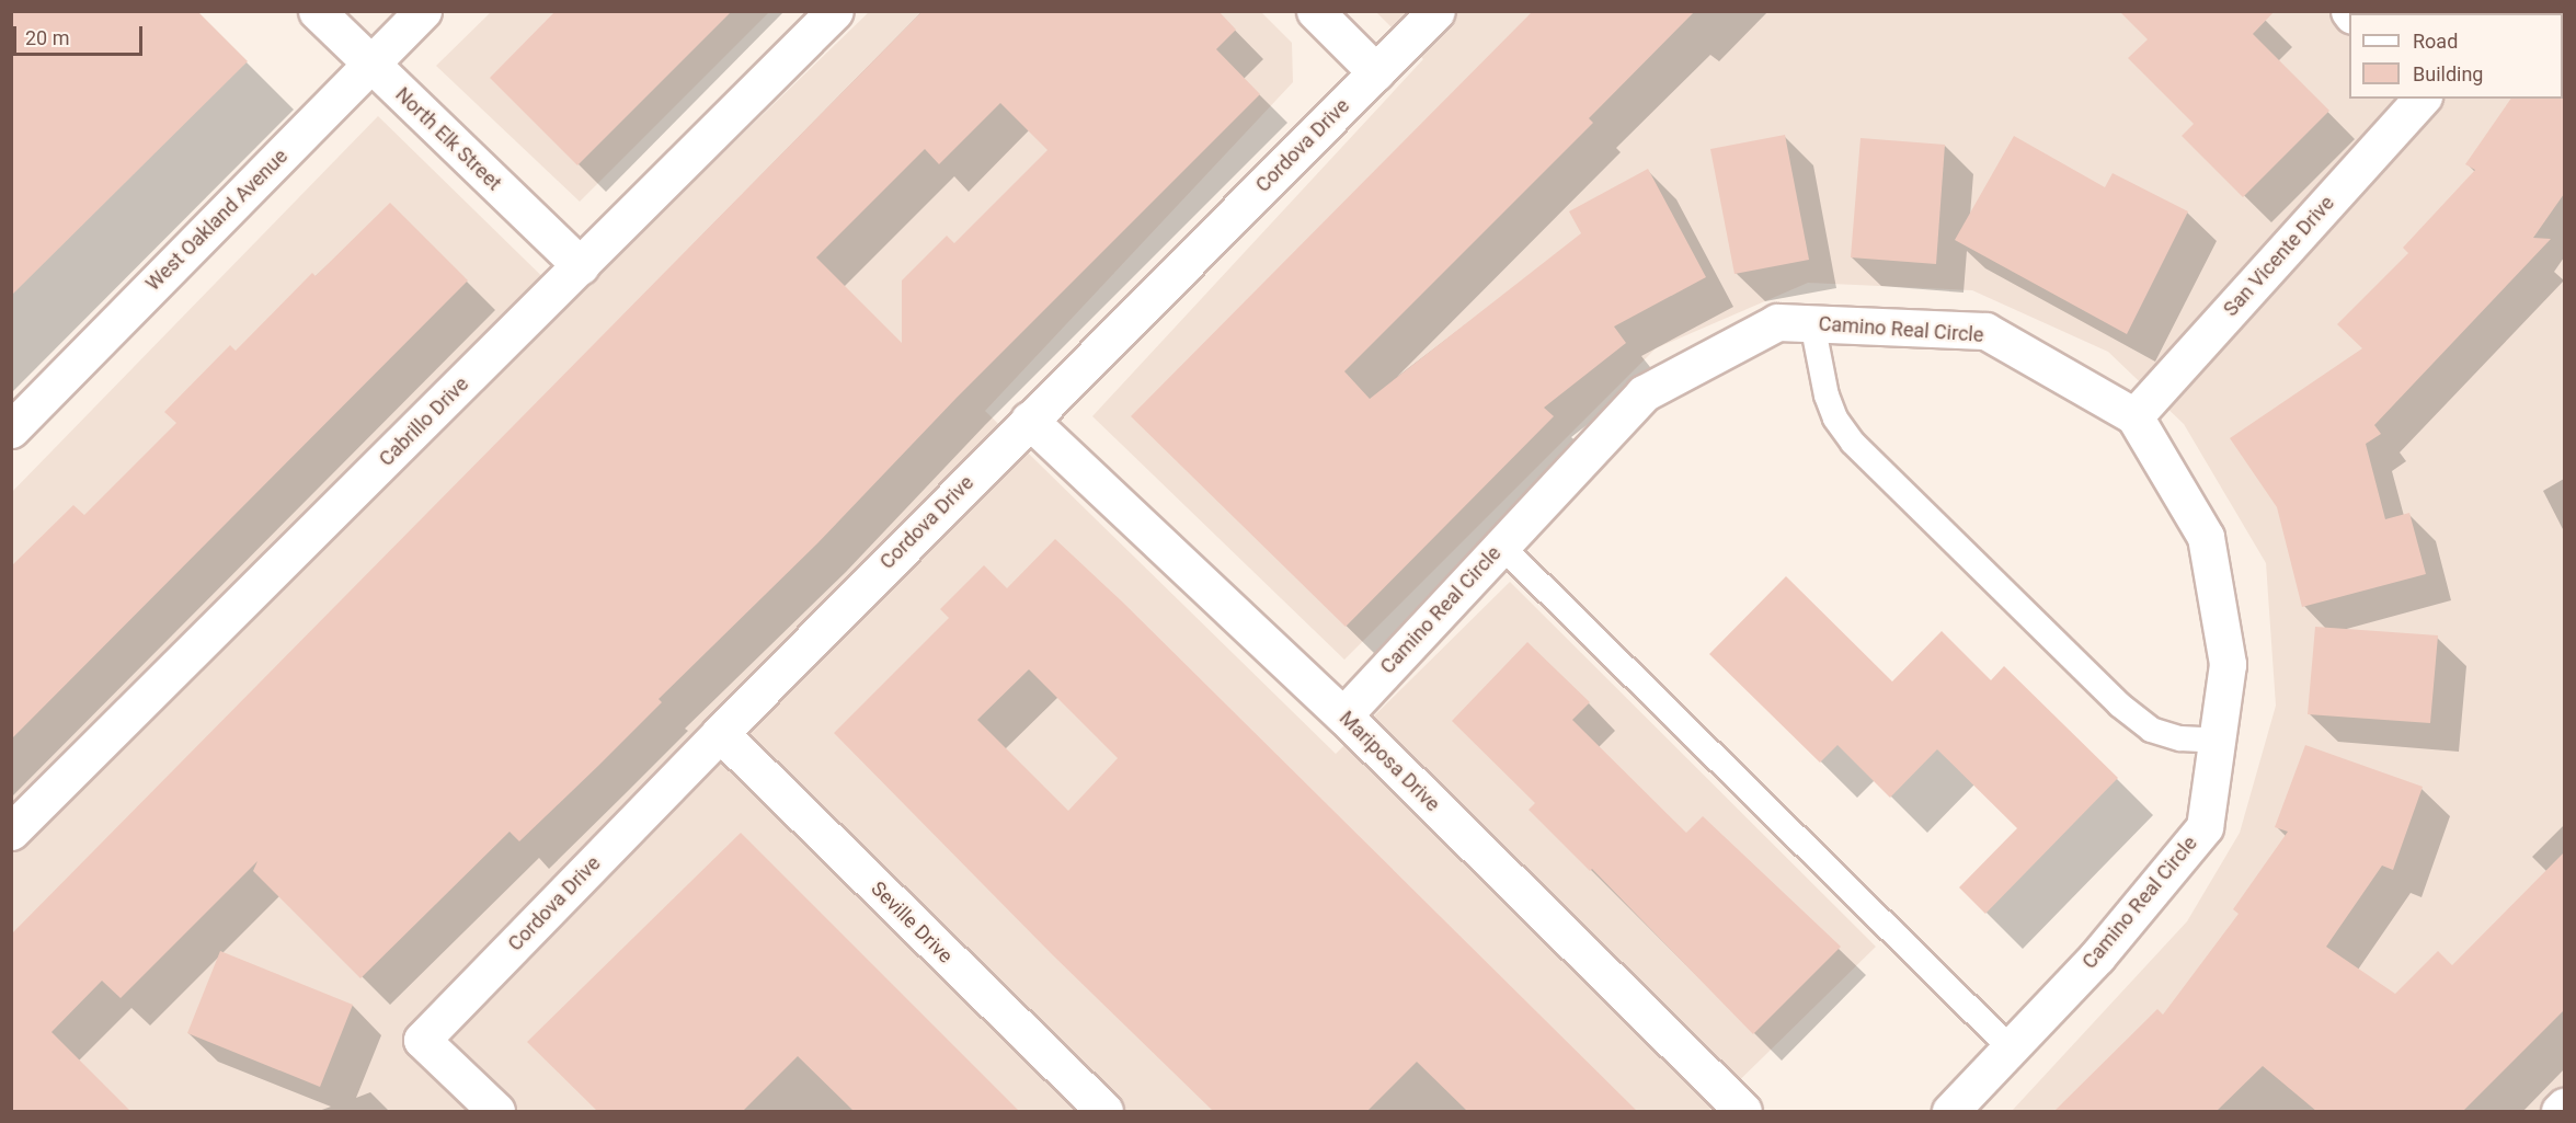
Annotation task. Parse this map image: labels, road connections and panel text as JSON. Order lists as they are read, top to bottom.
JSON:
{
  "streets": {
    "street": [
      "North Elk Street",
      "Cordova Drive",
      "West Oakland Avenue",
      "San Vicente Drive",
      "Camino Real Circle",
      "Cabrillo Drive",
      "Mariposa Drive",
      "Seville Drive"
    ]
  },
  "crossings": [
    ["North Elk Street", "West Oakland Avenue"],
    ["North Elk Street", "Cabrillo Drive"],
    ["Cordova Drive", "Mariposa Drive"],
    ["Cordova Drive", "Seville Drive"],
    ["San Vicente Drive", "Camino Real Circle"],
    ["Camino Real Circle", "Mariposa Drive"]
  ],
  "legend": ["Road", "Building"],
  "scale_bar": "20 m"
}
